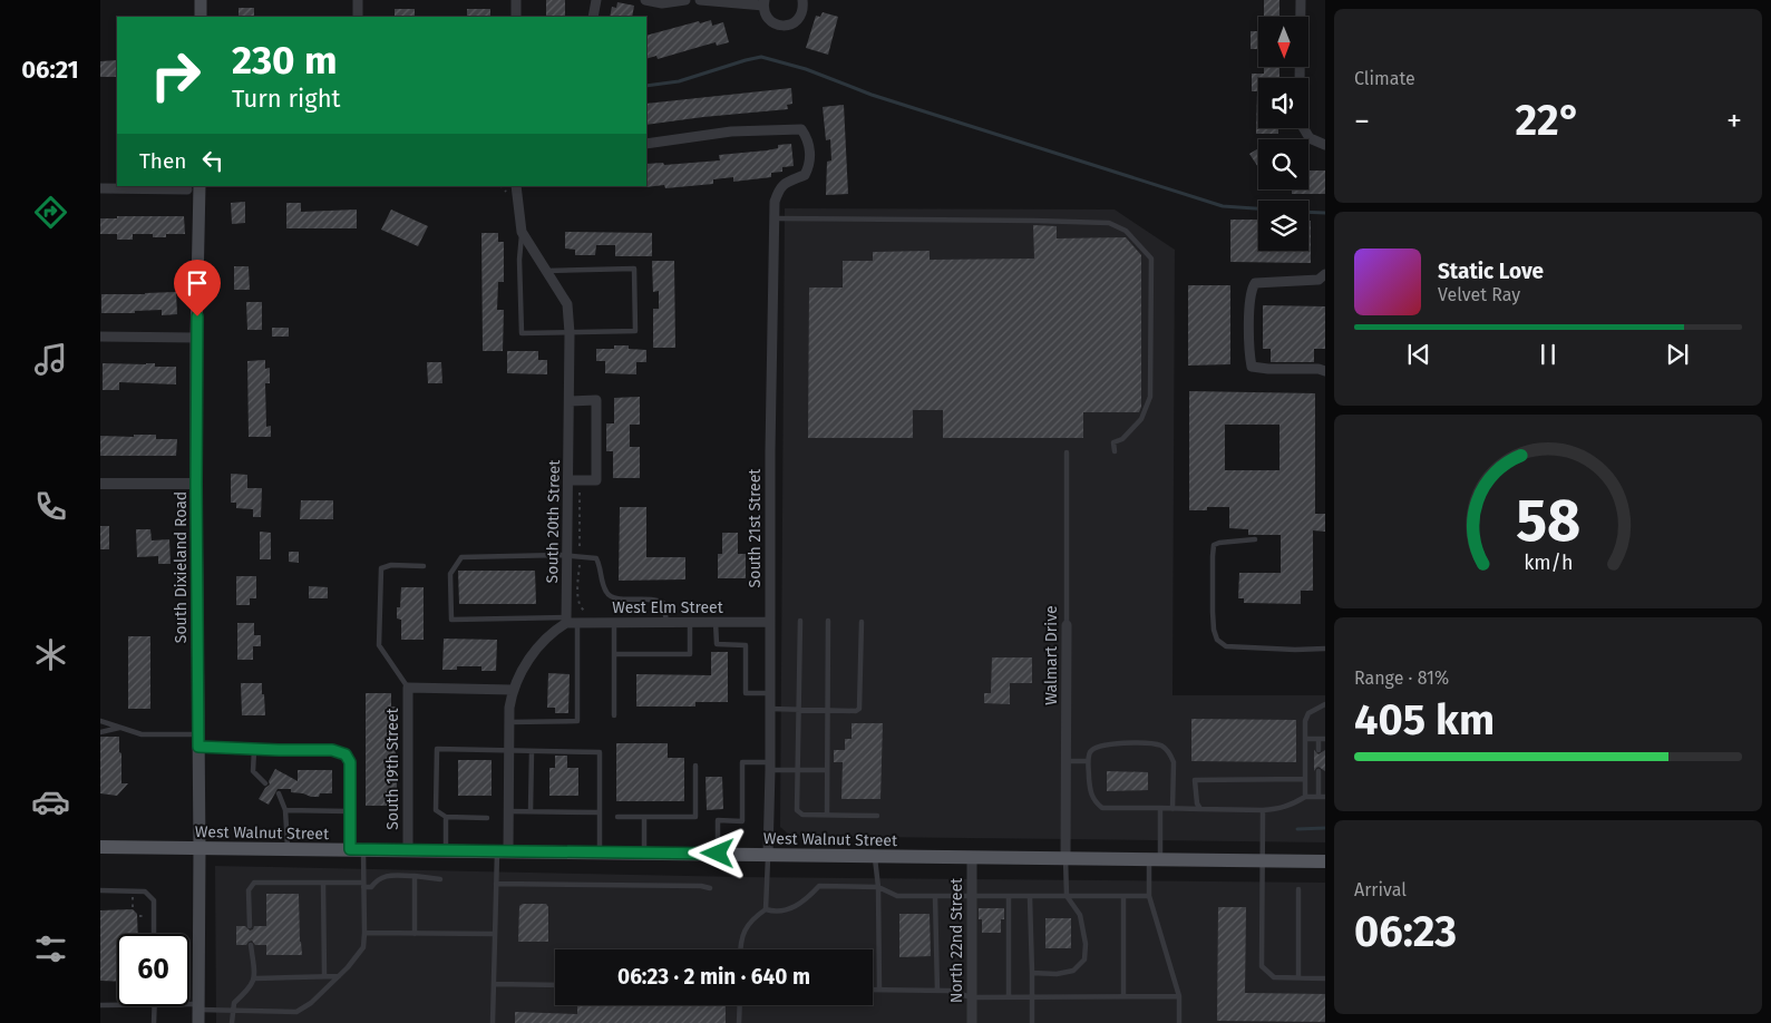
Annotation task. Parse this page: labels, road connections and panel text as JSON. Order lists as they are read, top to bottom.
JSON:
{
  "streets": {
    "main road": ["South Dixieland Road", "West Walnut Street"],
    "street": [
      "South 20th Street",
      "South 21st Street",
      "West Elm Street",
      "Walmart Drive",
      "South 19th Street",
      "North 22nd Street"
    ]
  },
  "crossings": [
    ["South 20th Street", "West Elm Street"],
    ["South 21st Street", "West Elm Street"],
    ["South 21st Street", "West Walnut Street"],
    ["South Dixieland Road", "West Walnut Street"],
    ["Walmart Drive", "West Walnut Street"],
    ["South 19th Street", "West Walnut Street"],
    ["West Walnut Street", "North 22nd Street"]
  ],
  "north": "bottom",
  "page": {
    "tabs": "06:21",
    "tile": [
      "Climate",
      ["Range · 81%", "405 km"],
      ["Arrival", "06:23"]
    ],
    "turn": ["230 m", "Turn right"],
    "heat": ["−", "22°", "+"],
    "then": "Then",
    "song": ["Static Love", "Velvet Ray"],
    "limit": "60",
    "trip": "06:23 · 2 min · 640 m",
    "gauge": ["58", "km/h"]
  }
}
